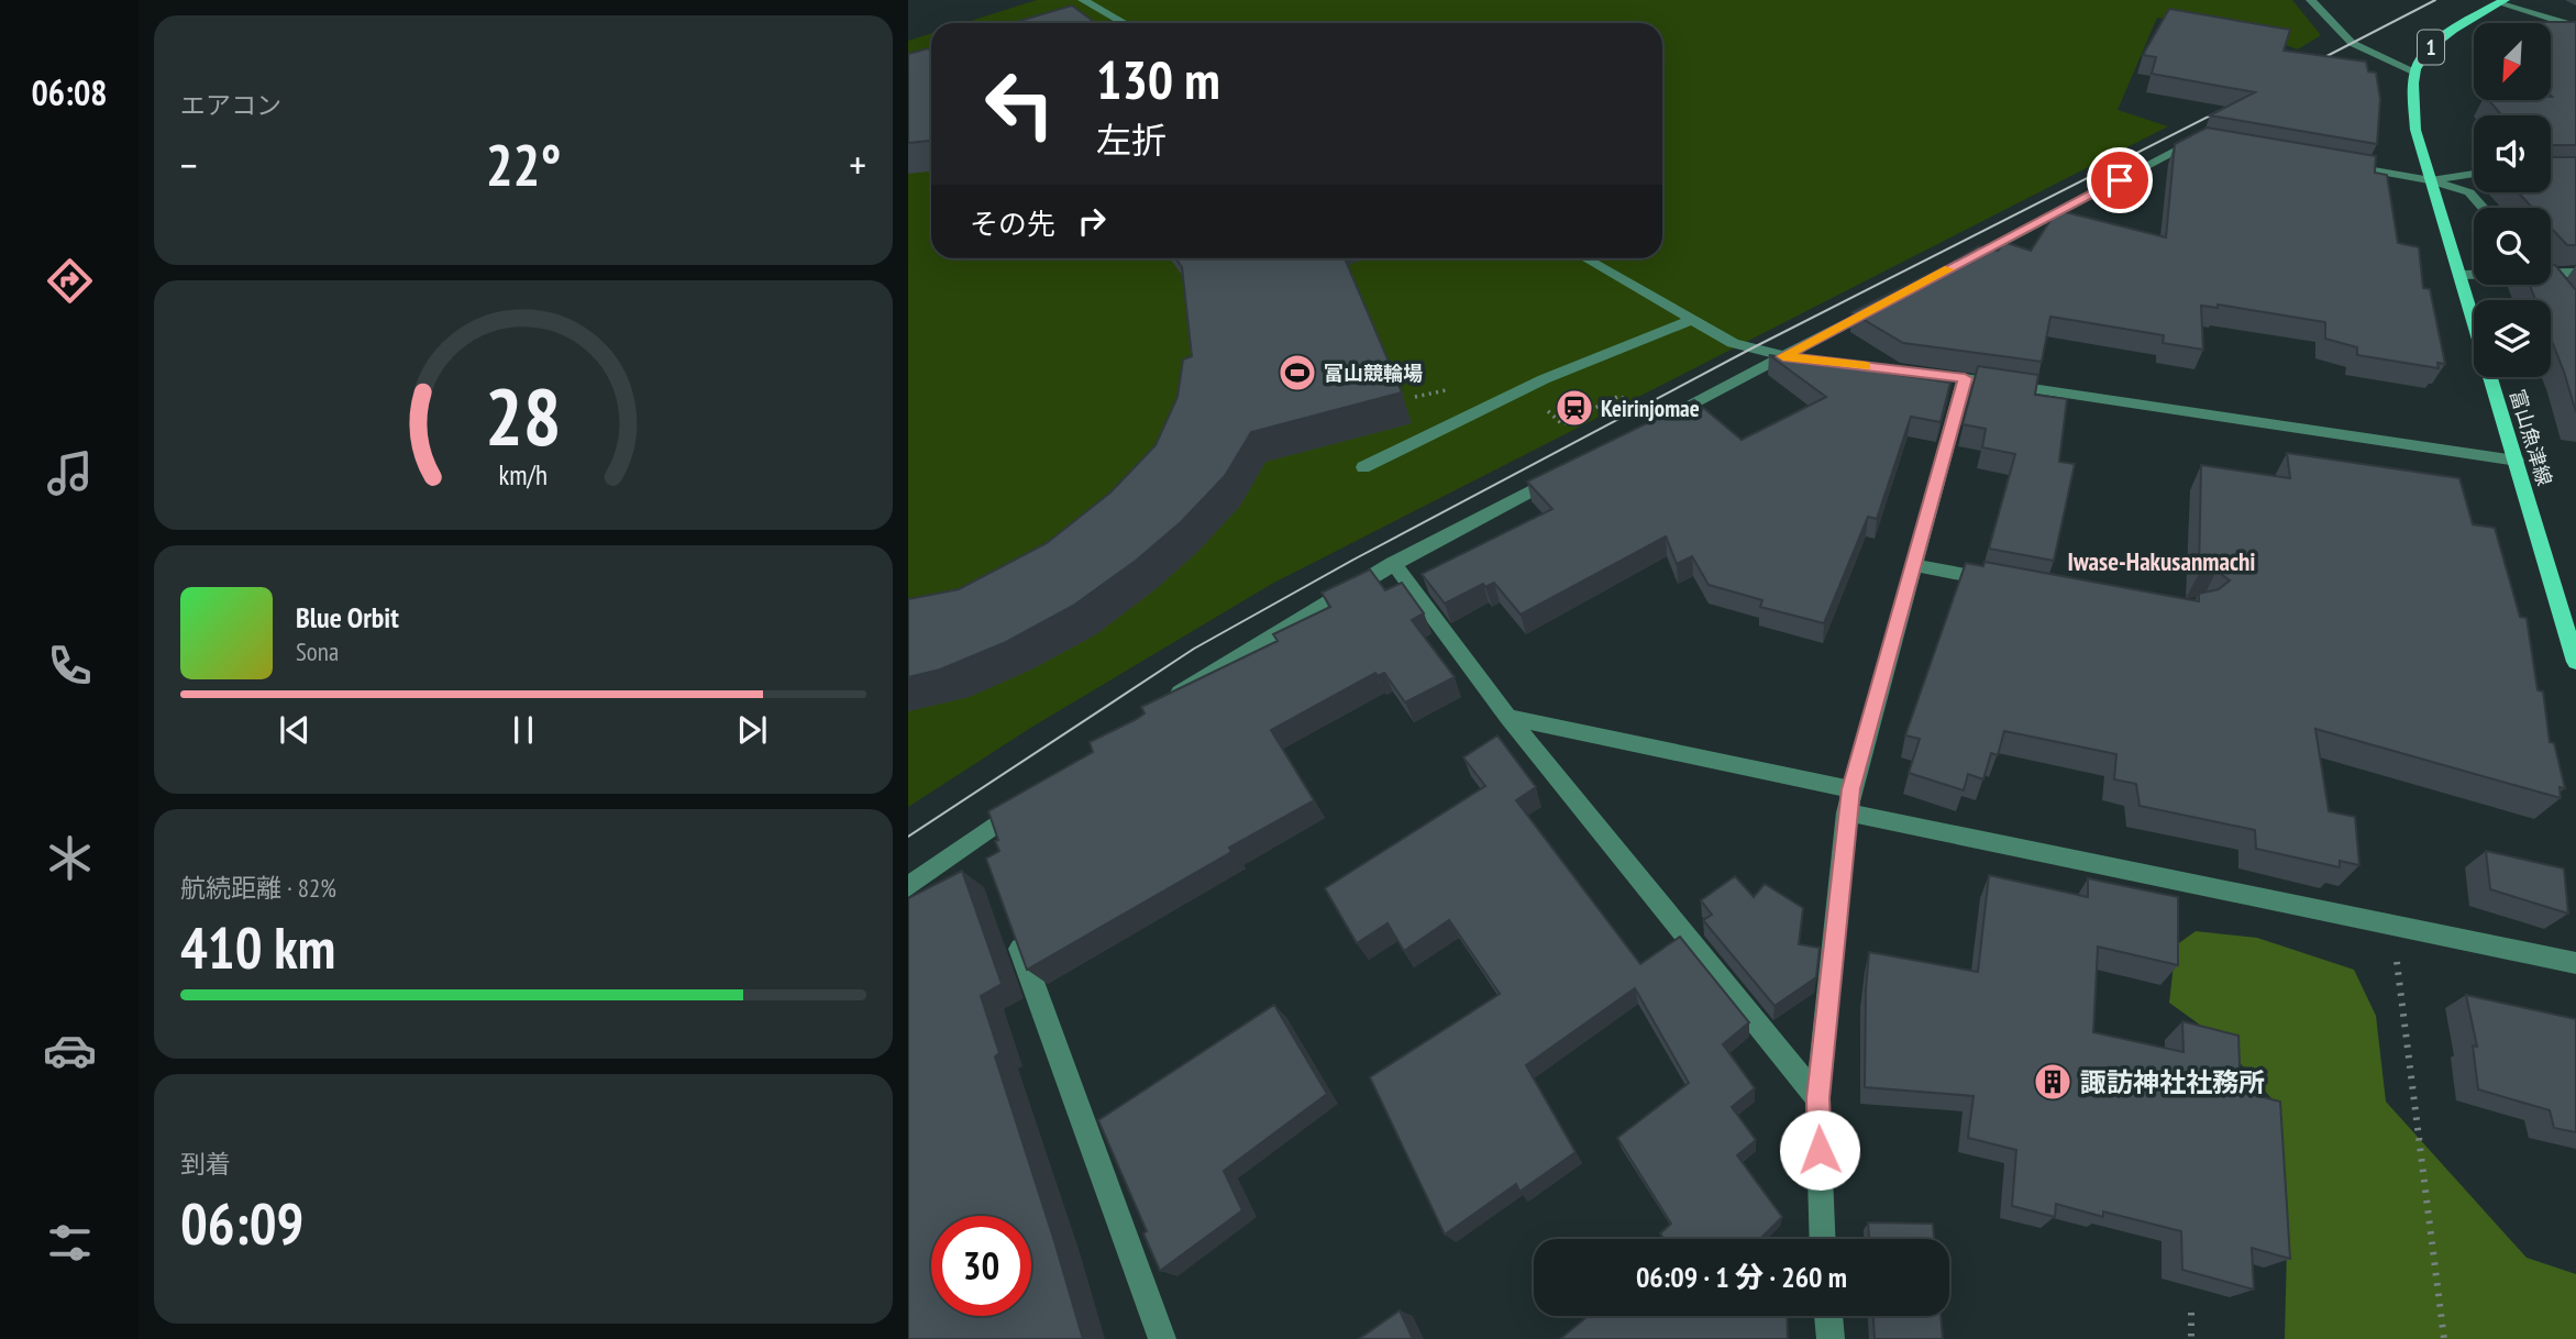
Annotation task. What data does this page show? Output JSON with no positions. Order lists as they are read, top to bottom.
{
  "streets": {
    "main road": ["1", "富山魚津線"]
  },
  "crossings": [
    ["1", "富山魚津線"]
  ],
  "districts": ["Iwase-Hakusanmachi"],
  "places": {
    "sports": ["富山競輪場"],
    "station": ["Keirinjomae"],
    "building": ["諏訪神社社務所"]
  },
  "north": "bottom left",
  "page": {
    "tabs": "06:08",
    "tile": [
      "エアコン",
      ["航続距離 · 82%", "410 km"],
      ["到着", "06:09"]
    ],
    "turn": ["130 m", "左折"],
    "heat": ["−", "22°", "+"],
    "then": "その先",
    "song": ["Blue Orbit", "Sona"],
    "limit": "30",
    "trip": "06:09 · 1 分 · 260 m",
    "gauge": ["28", "km/h"]
  }
}
